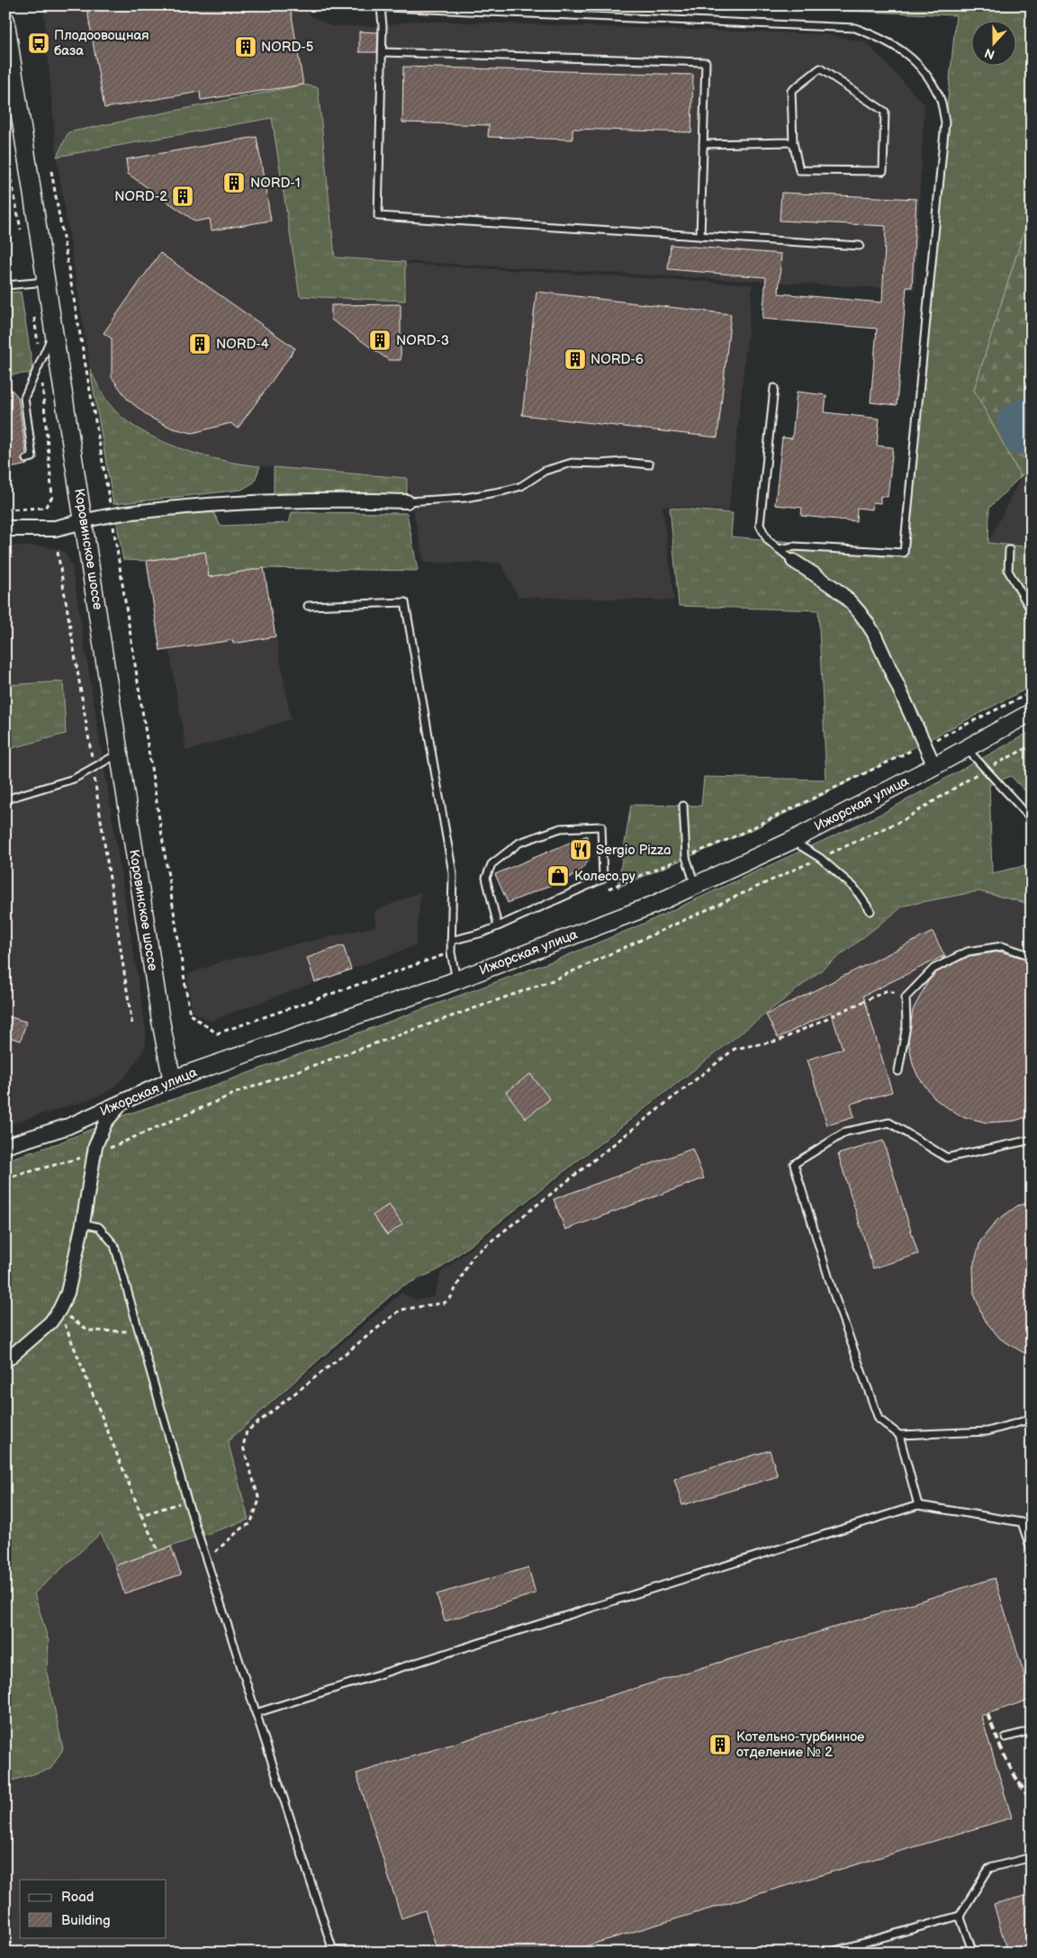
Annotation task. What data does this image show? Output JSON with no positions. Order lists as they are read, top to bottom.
{
  "streets": {
    "main road": ["Коровинское шоссе", "Ижорская улица"]
  },
  "crossings": [
    ["Коровинское шоссе", "Ижорская улица"]
  ],
  "places": {
    "bus stop": ["Плодоовощная база"],
    "building": [
      "NORD-5",
      "NORD-1",
      "NORD-2",
      "NORD-3",
      "NORD-4",
      "NORD-6",
      "Котельно-турбинное отделение № 2"
    ],
    "restaurant": ["Sergio Pizza"],
    "shop": ["Колесо.ру"]
  },
  "legend": ["Road", "Building"],
  "north": "bottom"
}
